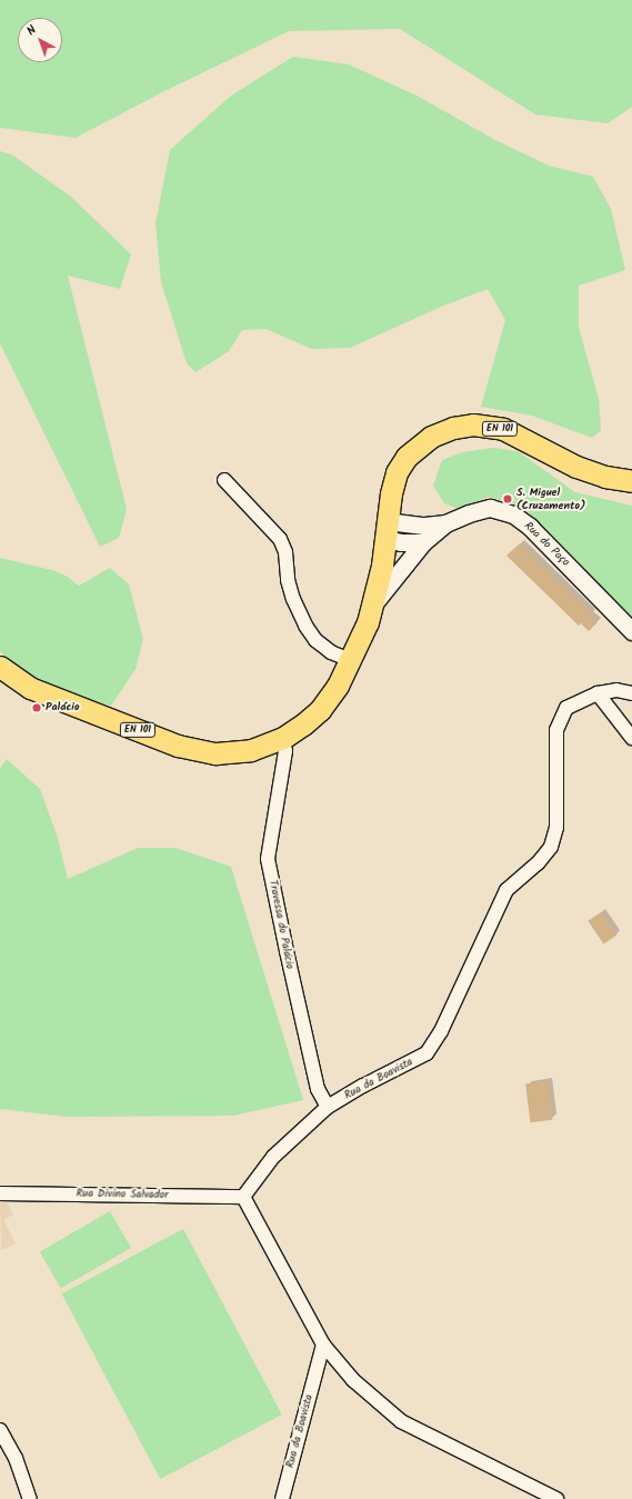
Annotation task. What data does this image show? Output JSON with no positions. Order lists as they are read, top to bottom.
{
  "streets": {
    "main road": ["EN 101"],
    "street": [
      "Rua do Paço",
      "Travessa do Palácio",
      "Rua da Boavista",
      "Rua Divino Salvador"
    ]
  },
  "crossings": [
    ["EN 101", "Rua do Paço"],
    ["EN 101", "Travessa do Palácio"],
    ["Travessa do Palácio", "Rua da Boavista"],
    ["Rua da Boavista", "Rua Divino Salvador"]
  ],
  "places": ["S. Miguel (Cruzamento)", "Palácio"],
  "north": "top left"
}
